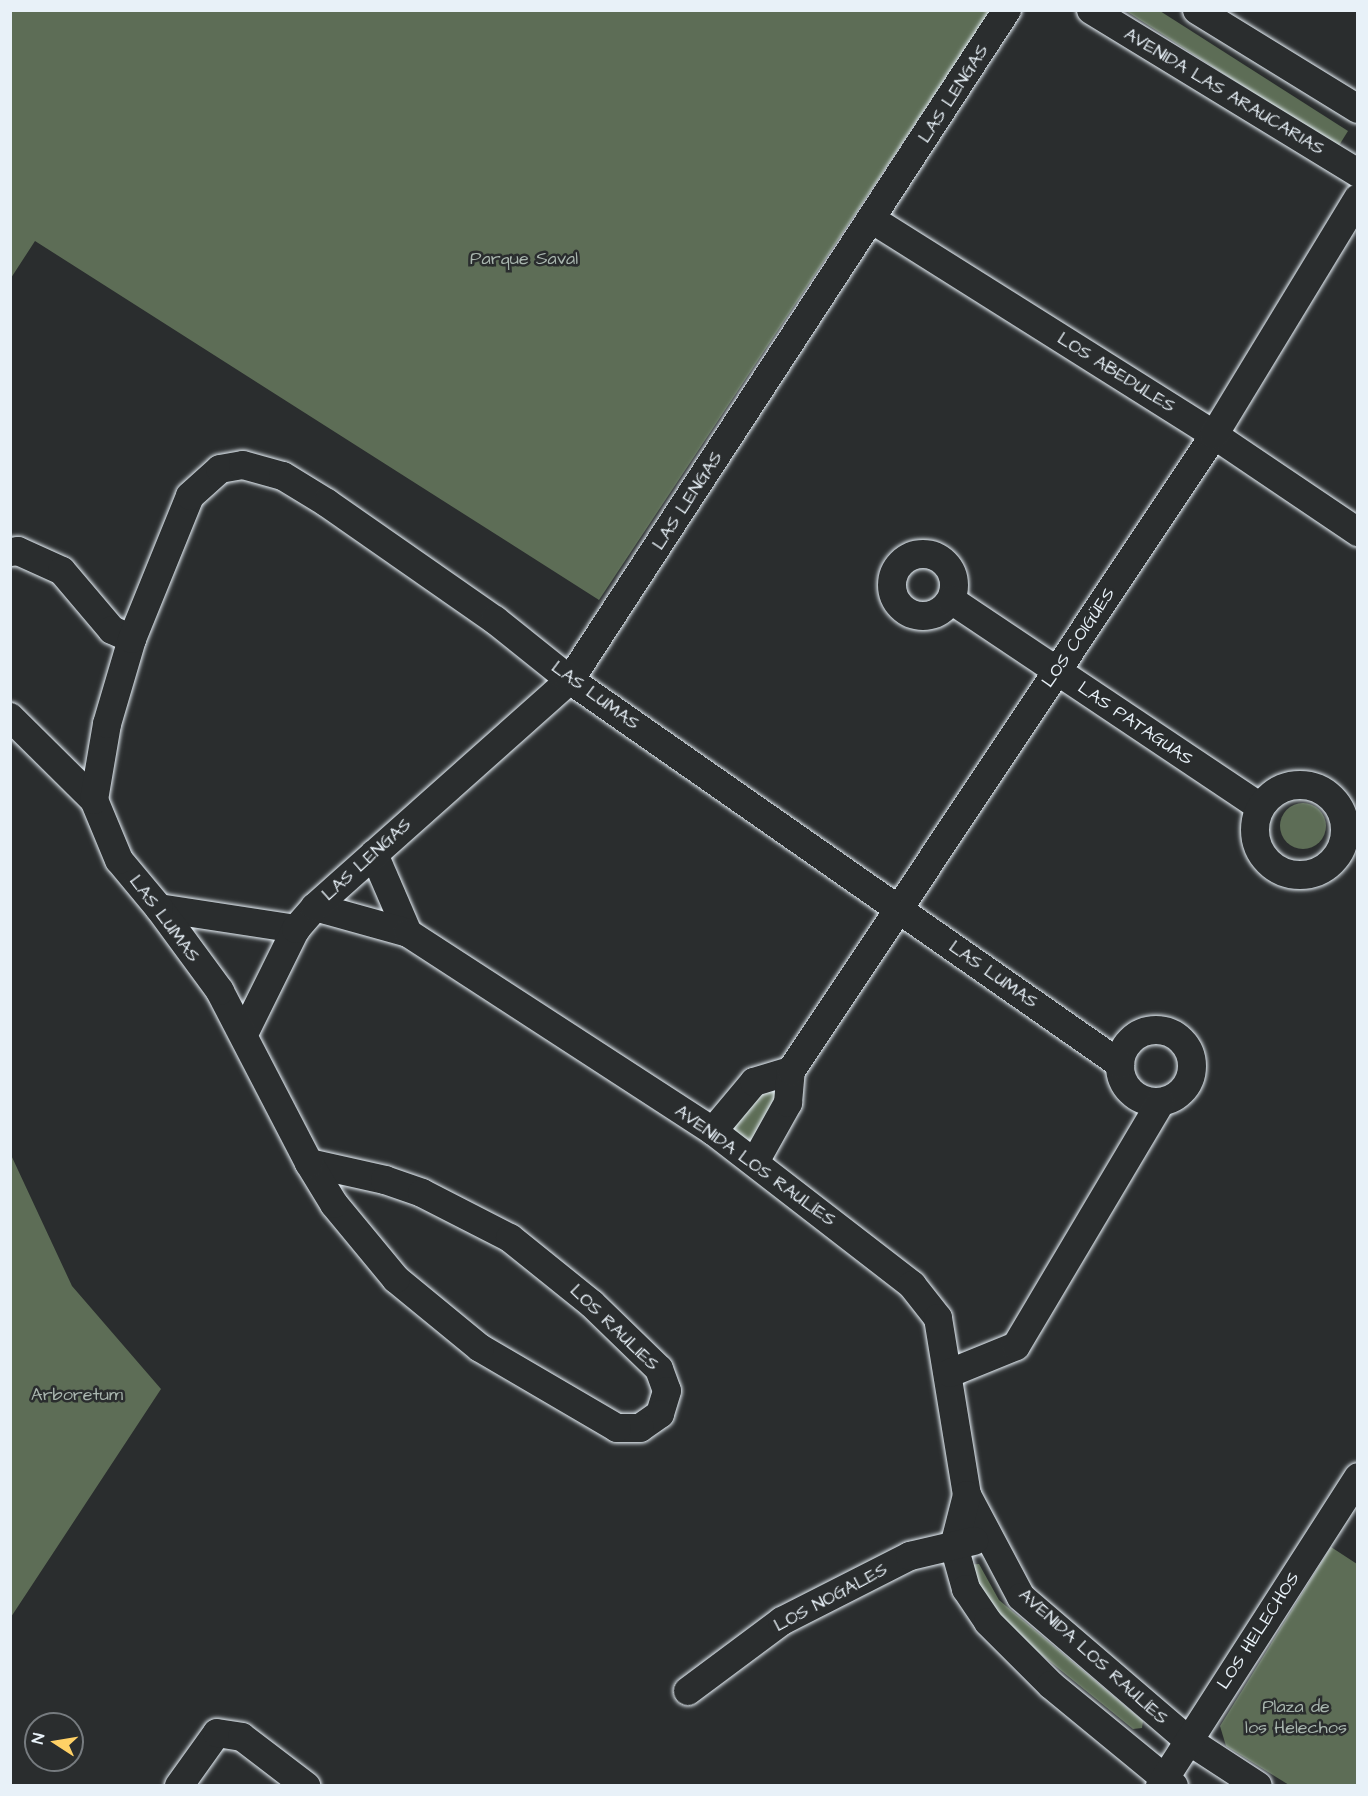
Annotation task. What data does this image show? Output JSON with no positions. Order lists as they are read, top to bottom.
{
  "streets": {
    "street": [
      "AVENIDA LAS ARAUCARIAS",
      "LAS LENGAS",
      "LOS ABEDULES",
      "LOS COIGÜES",
      "LAS LUMAS",
      "LAS PATAGUAS",
      "AVENIDA LOS RAULÍES",
      "LOS RAULIES",
      "LOS NOGALES",
      "LOS HELECHOS"
    ]
  },
  "crossings": [
    ["LAS LENGAS", "LOS ABEDULES"],
    ["LAS LENGAS", "LAS LUMAS"],
    ["LAS LENGAS", "AVENIDA LOS RAULÍES"],
    ["LAS LENGAS", "LOS RAULIES"],
    ["LOS ABEDULES", "LOS COIGÜES"],
    ["LOS COIGÜES", "LAS LUMAS"],
    ["LOS COIGÜES", "LAS PATAGUAS"],
    ["LAS LUMAS", "LOS RAULIES"],
    ["AVENIDA LOS RAULÍES", "LOS NOGALES"],
    ["AVENIDA LOS RAULÍES", "LOS HELECHOS"]
  ],
  "parks": ["Parque Saval", "Arboretum", "Plaza de los Helechos"],
  "north": "left"
}
